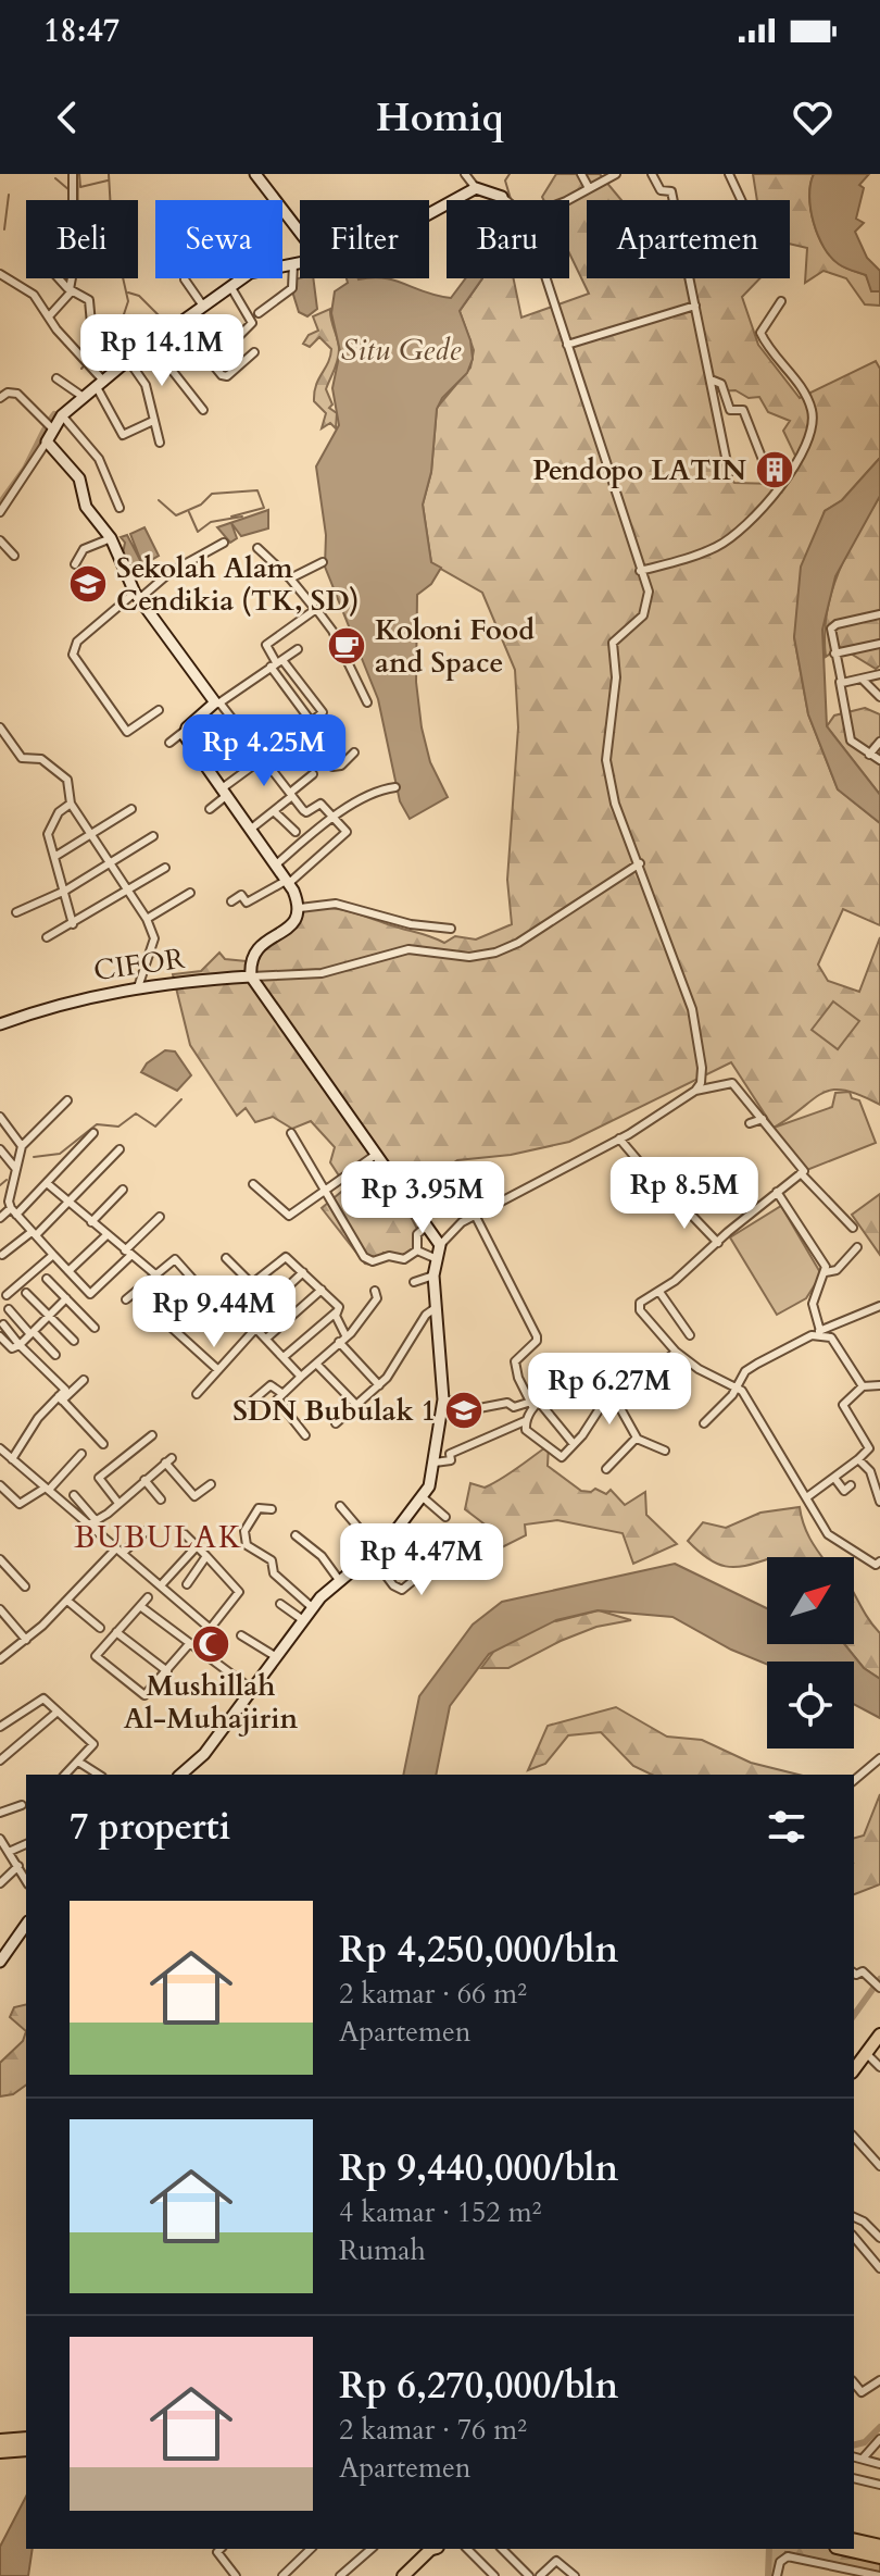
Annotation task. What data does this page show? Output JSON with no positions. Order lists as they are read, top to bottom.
{
  "streets": {
    "street": ["CIFOR"]
  },
  "districts": ["BUBULAK"],
  "water": ["Situ Gede"],
  "places": {
    "building": ["Pendopo LATIN"],
    "school or university": ["Sekolah Alam Cendikia (TK, SD)", "SDN Bubulak 1"],
    "cafe": ["Koloni Food and Space"],
    "mosque": ["Mushillah Al-Muhajirin"]
  },
  "north": "top right",
  "page": {
    "status": "18:47",
    "header": "Homiq",
    "chip": [
      "Beli",
      "Sewa",
      "Filter",
      "Baru",
      "Apartemen"
    ],
    "price": [
      "Rp 14.1M",
      "Rp 4.25M",
      "Rp 8.5M",
      "Rp 3.95M",
      "Rp 9.44M",
      "Rp 6.27M",
      "Rp 4.47M"
    ],
    "heading": "7 properti",
    "list": [
      {
        "name": "Rp 4,250,000/bln",
        "note": "2 kamar · 66 m² · Apartemen"
      },
      {
        "name": "Rp 9,440,000/bln",
        "note": "4 kamar · 152 m² · Rumah"
      },
      {
        "name": "Rp 6,270,000/bln",
        "note": "2 kamar · 76 m² · Apartemen"
      }
    ]
  }
}
